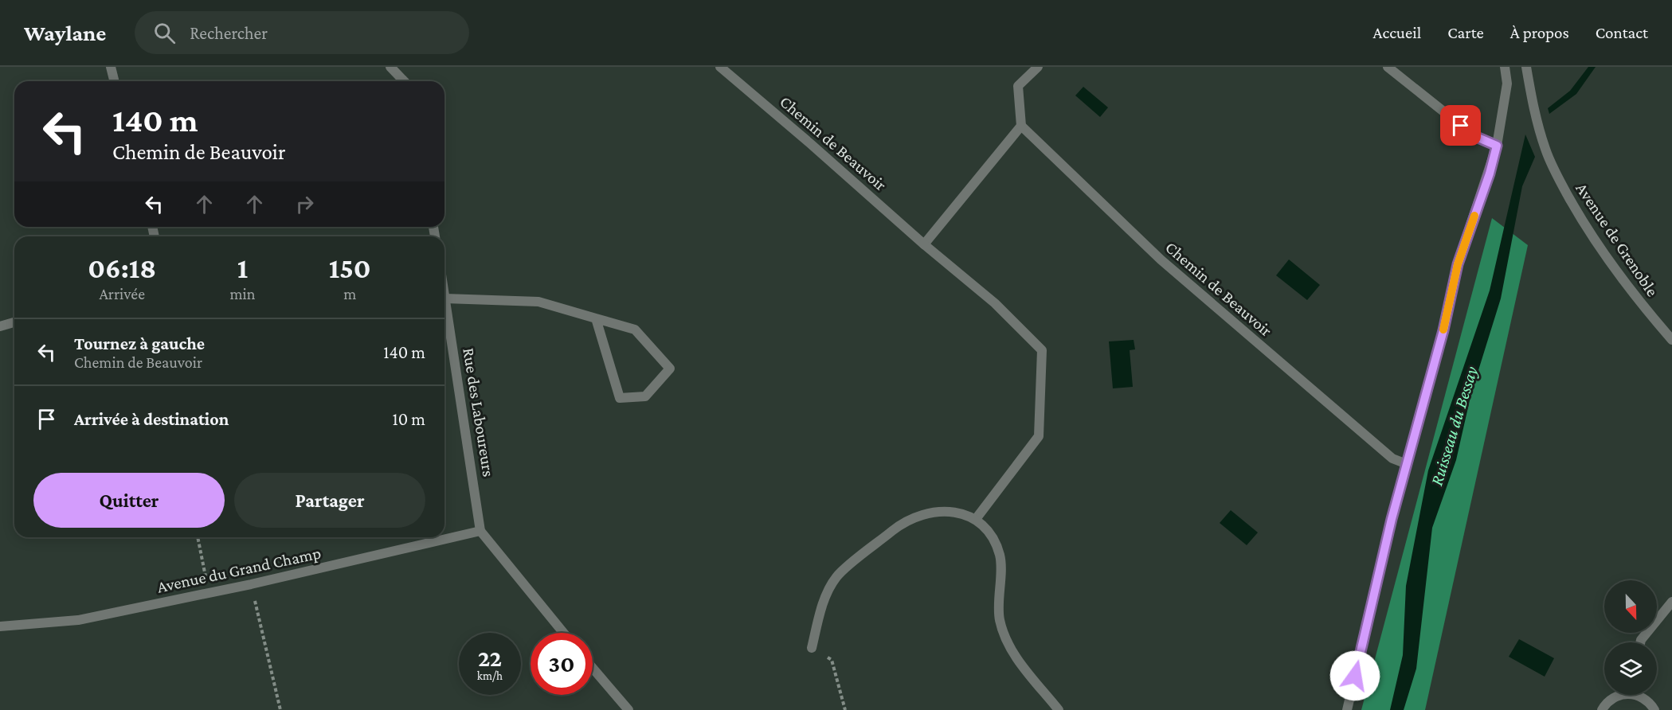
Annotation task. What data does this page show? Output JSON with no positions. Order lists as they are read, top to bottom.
{
  "streets": {
    "street": [
      "Chemin de Beauvoir",
      "Avenue de Grenoble",
      "Rue des Laboureurs",
      "Avenue du Grand Champ"
    ]
  },
  "crossings": [
    ["Rue des Laboureurs", "Avenue du Grand Champ"]
  ],
  "water": ["Ruisseau du Bessay"],
  "north": "bottom",
  "page": {
    "header": "Waylane",
    "search": "Rechercher",
    "nav": [
      "Accueil",
      "Carte",
      "À propos",
      "Contact"
    ],
    "turn": ["140 m", "Chemin de Beauvoir"],
    "eta": [
      "06:18",
      "Arrivée",
      "1",
      "min",
      "150",
      "m"
    ],
    "list": [
      {
        "name": "Tournez à gauche",
        "note": "Chemin de Beauvoir",
        "value": "140 m"
      },
      {
        "name": "Arrivée à destination",
        "value": "10 m"
      }
    ],
    "buttons": ["Quitter", "Partager"],
    "speed": "22 km/h",
    "limit": "30"
  }
}
